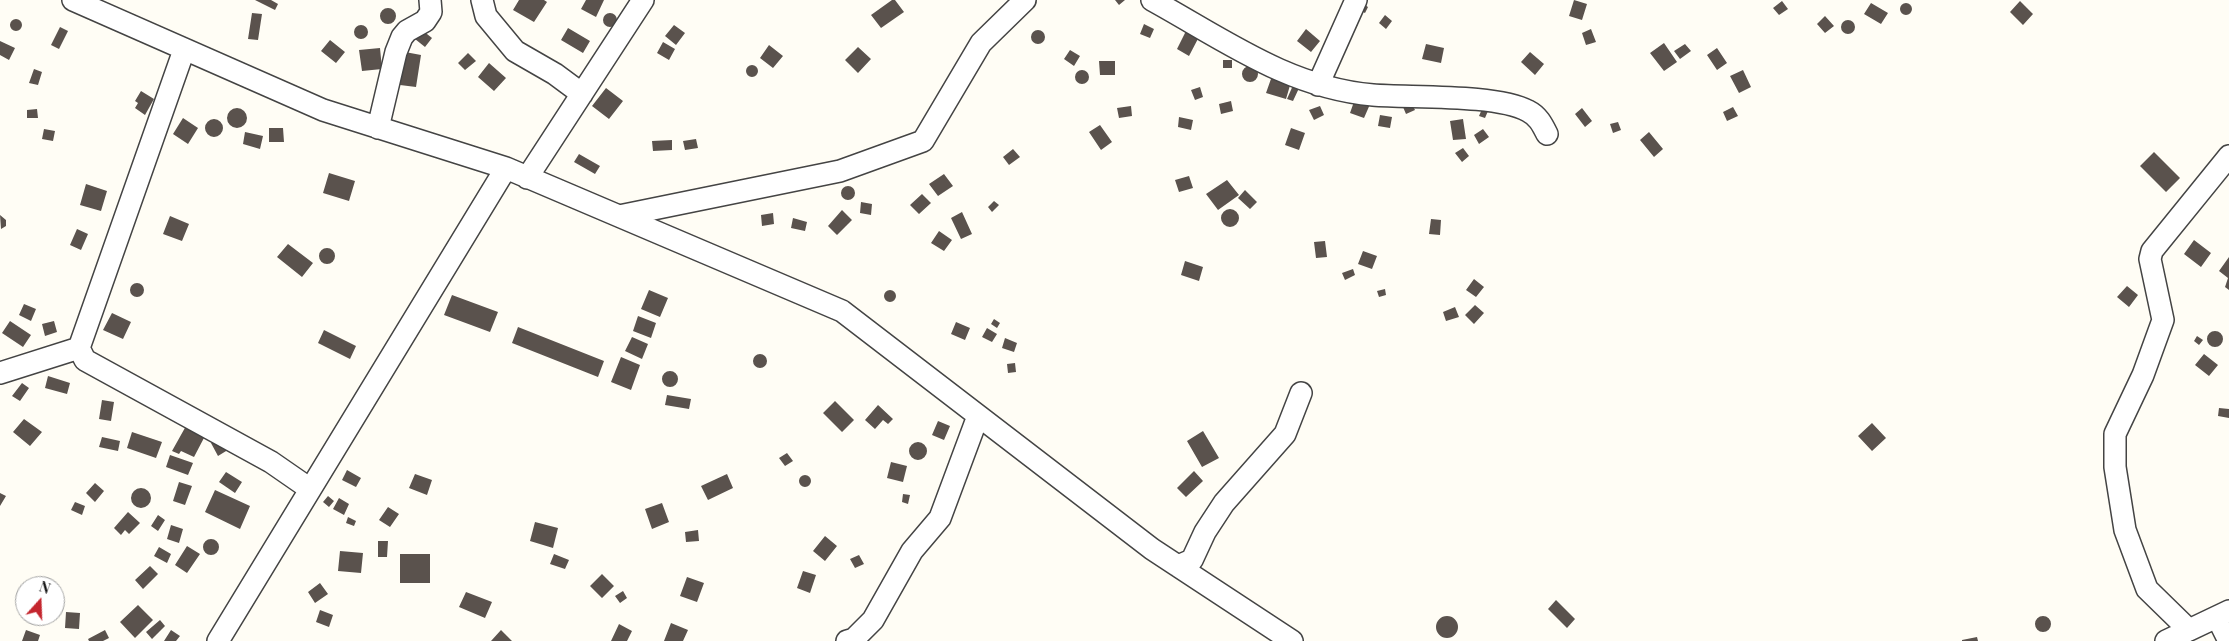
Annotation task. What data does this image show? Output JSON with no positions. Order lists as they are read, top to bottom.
{
  "north": "top"
}
